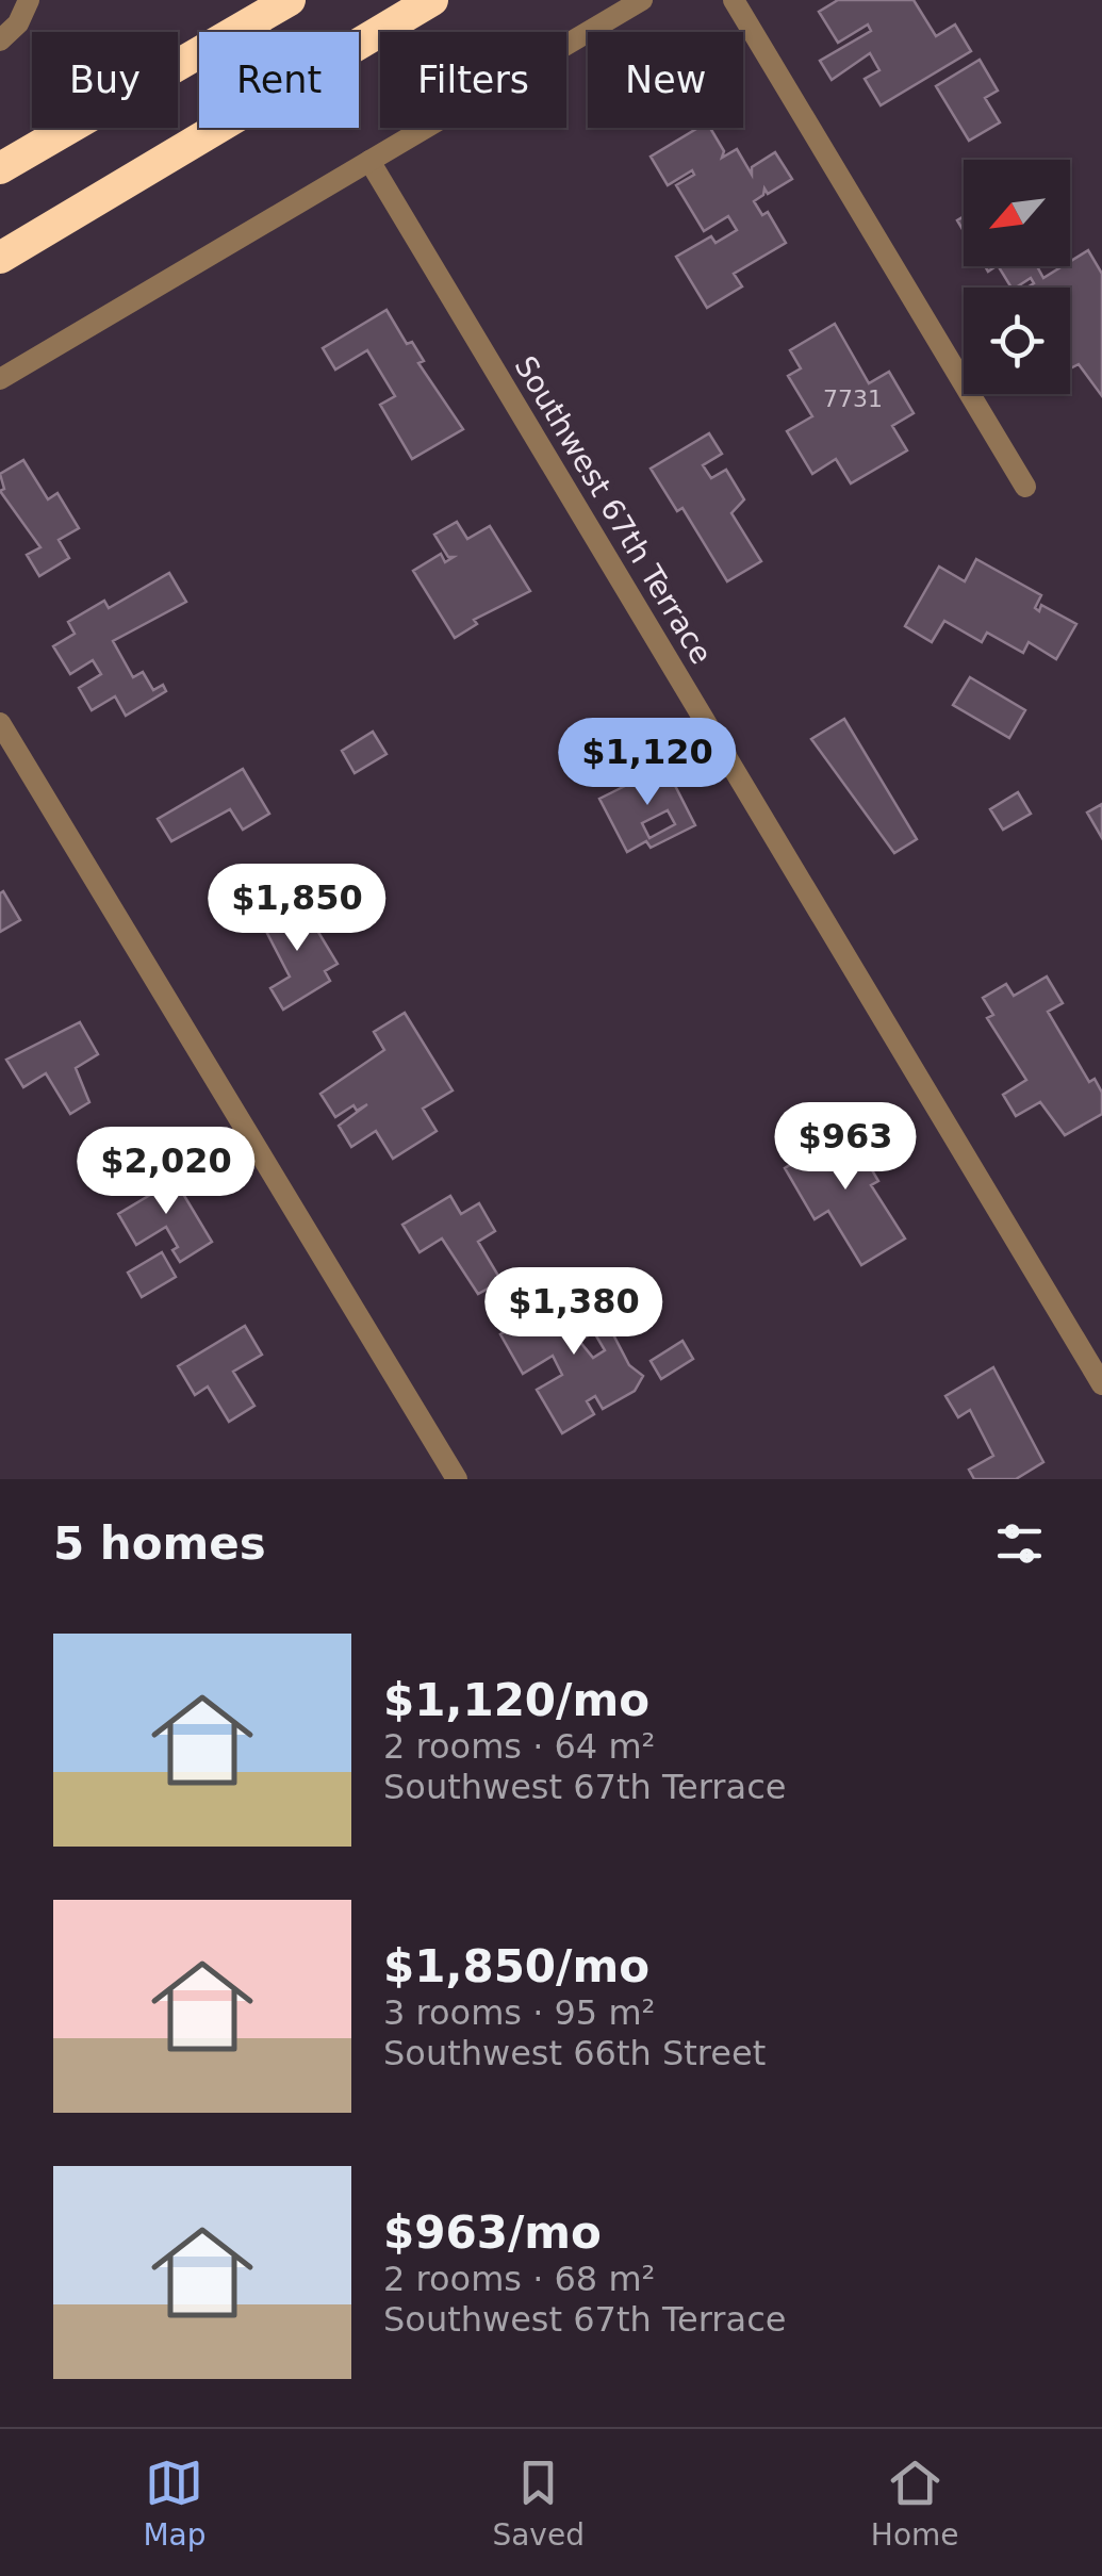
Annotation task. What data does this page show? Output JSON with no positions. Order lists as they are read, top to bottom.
{
  "streets": {
    "street": ["Southwest 67th Terrace"]
  },
  "house_numbers": ["7731"],
  "north": "bottom left",
  "page": {
    "chip": [
      "Buy",
      "Rent",
      "Filters",
      "New"
    ],
    "price": [
      "$1,120",
      "$1,850",
      "$963",
      "$2,020",
      "$1,380"
    ],
    "heading": "5 homes",
    "list": [
      {
        "name": "$1,120/mo",
        "note": "2 rooms · 64 m² · Southwest 67th Terrace"
      },
      {
        "name": "$1,850/mo",
        "note": "3 rooms · 95 m² · Southwest 66th Street"
      },
      {
        "name": "$963/mo",
        "note": "2 rooms · 68 m² · Southwest 67th Terrace"
      }
    ],
    "tabs": ["Map", "Saved", "Home"]
  }
}
